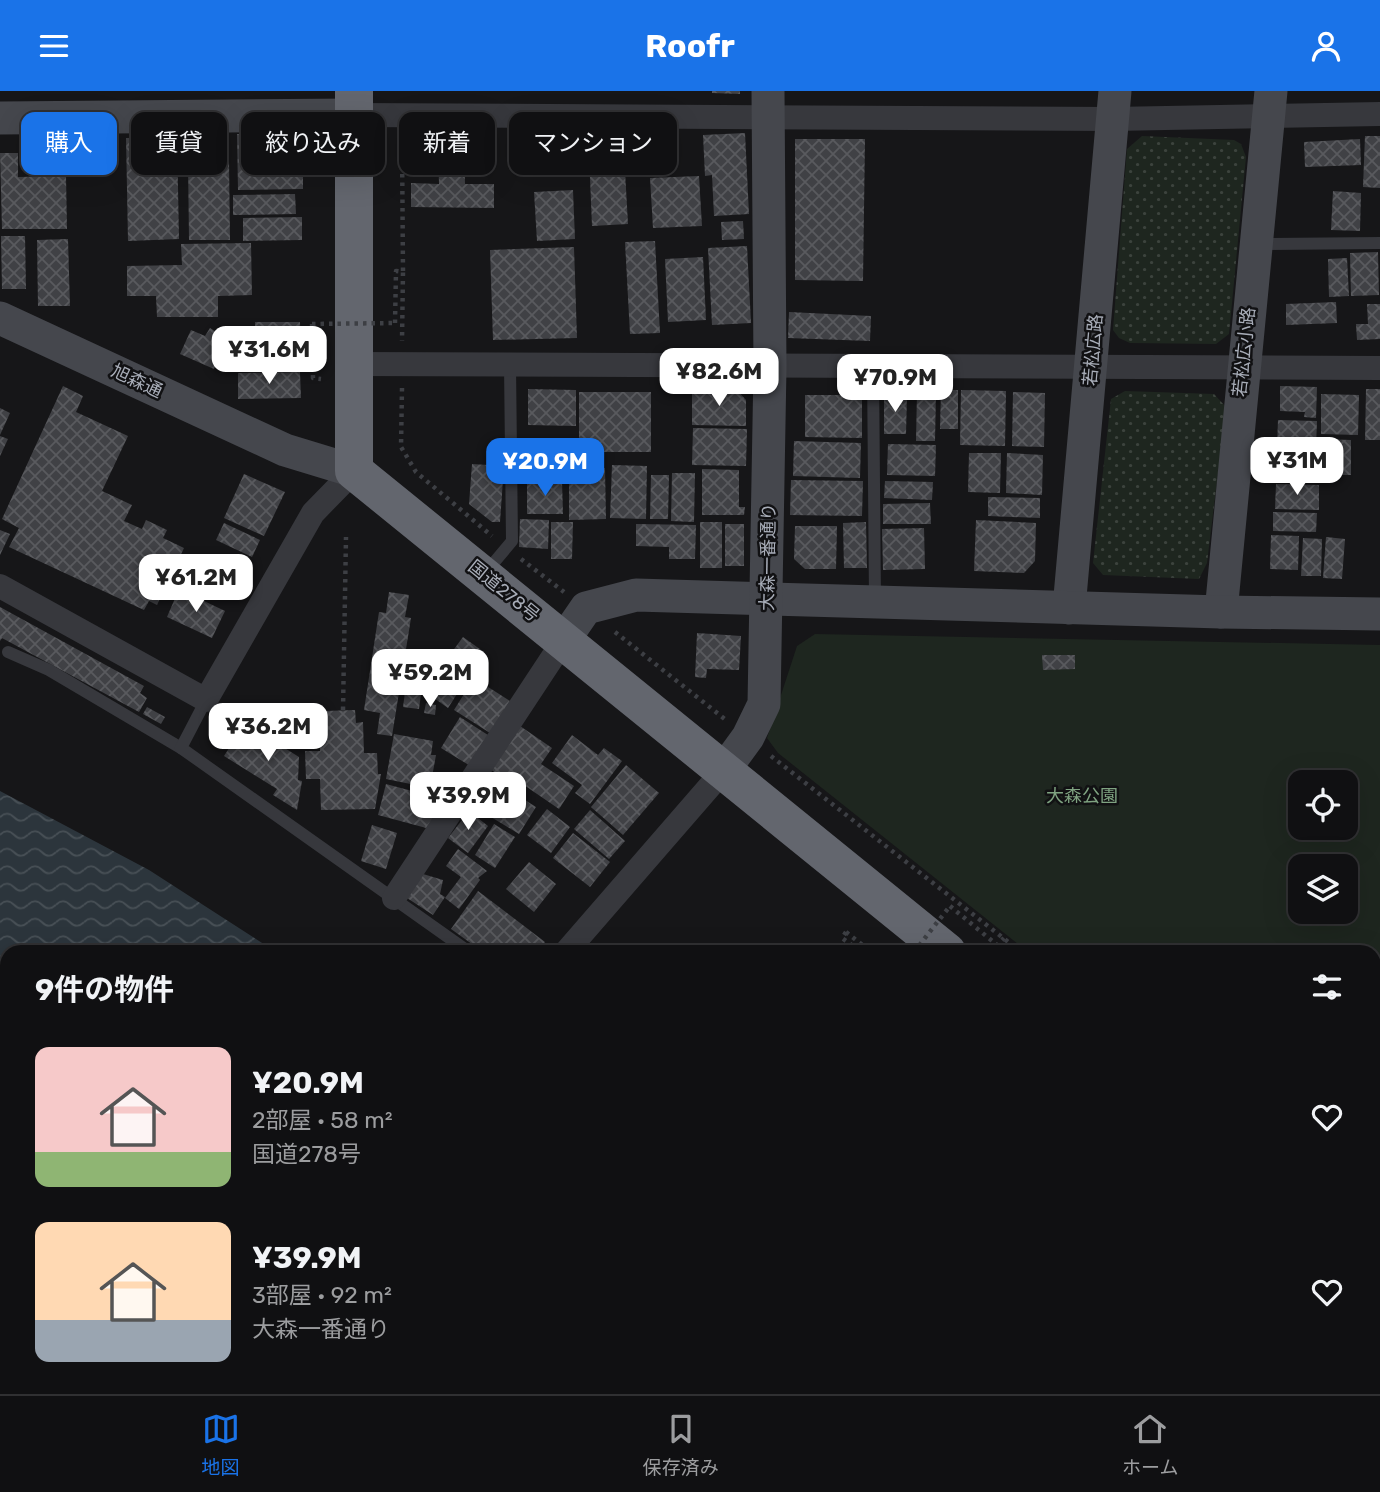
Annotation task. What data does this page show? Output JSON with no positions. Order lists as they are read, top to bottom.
{
  "streets": {
    "highway": ["国道278号"],
    "street": [
      "若松広路",
      "若松広小路",
      "旭森通",
      "大森一番通り"
    ]
  },
  "crossings": [
    ["旭森通", "国道278号"],
    ["大森一番通り", "国道278号"]
  ],
  "parks": ["大森公園"],
  "page": {
    "header": "Roofr",
    "chip": [
      "購入",
      "賃貸",
      "絞り込み",
      "新着",
      "マンション"
    ],
    "price": [
      "¥31.6M",
      "¥82.6M",
      "¥70.9M",
      "¥31M",
      "¥20.9M",
      "¥61.2M",
      "¥59.2M",
      "¥36.2M",
      "¥39.9M"
    ],
    "heading": "9件の物件",
    "list": [
      {
        "name": "¥20.9M",
        "note": "2部屋 · 58 m² · 国道278号"
      },
      {
        "name": "¥39.9M",
        "note": "3部屋 · 92 m² · 大森一番通り"
      }
    ],
    "tabs": ["地図", "保存済み", "ホーム"]
  }
}
